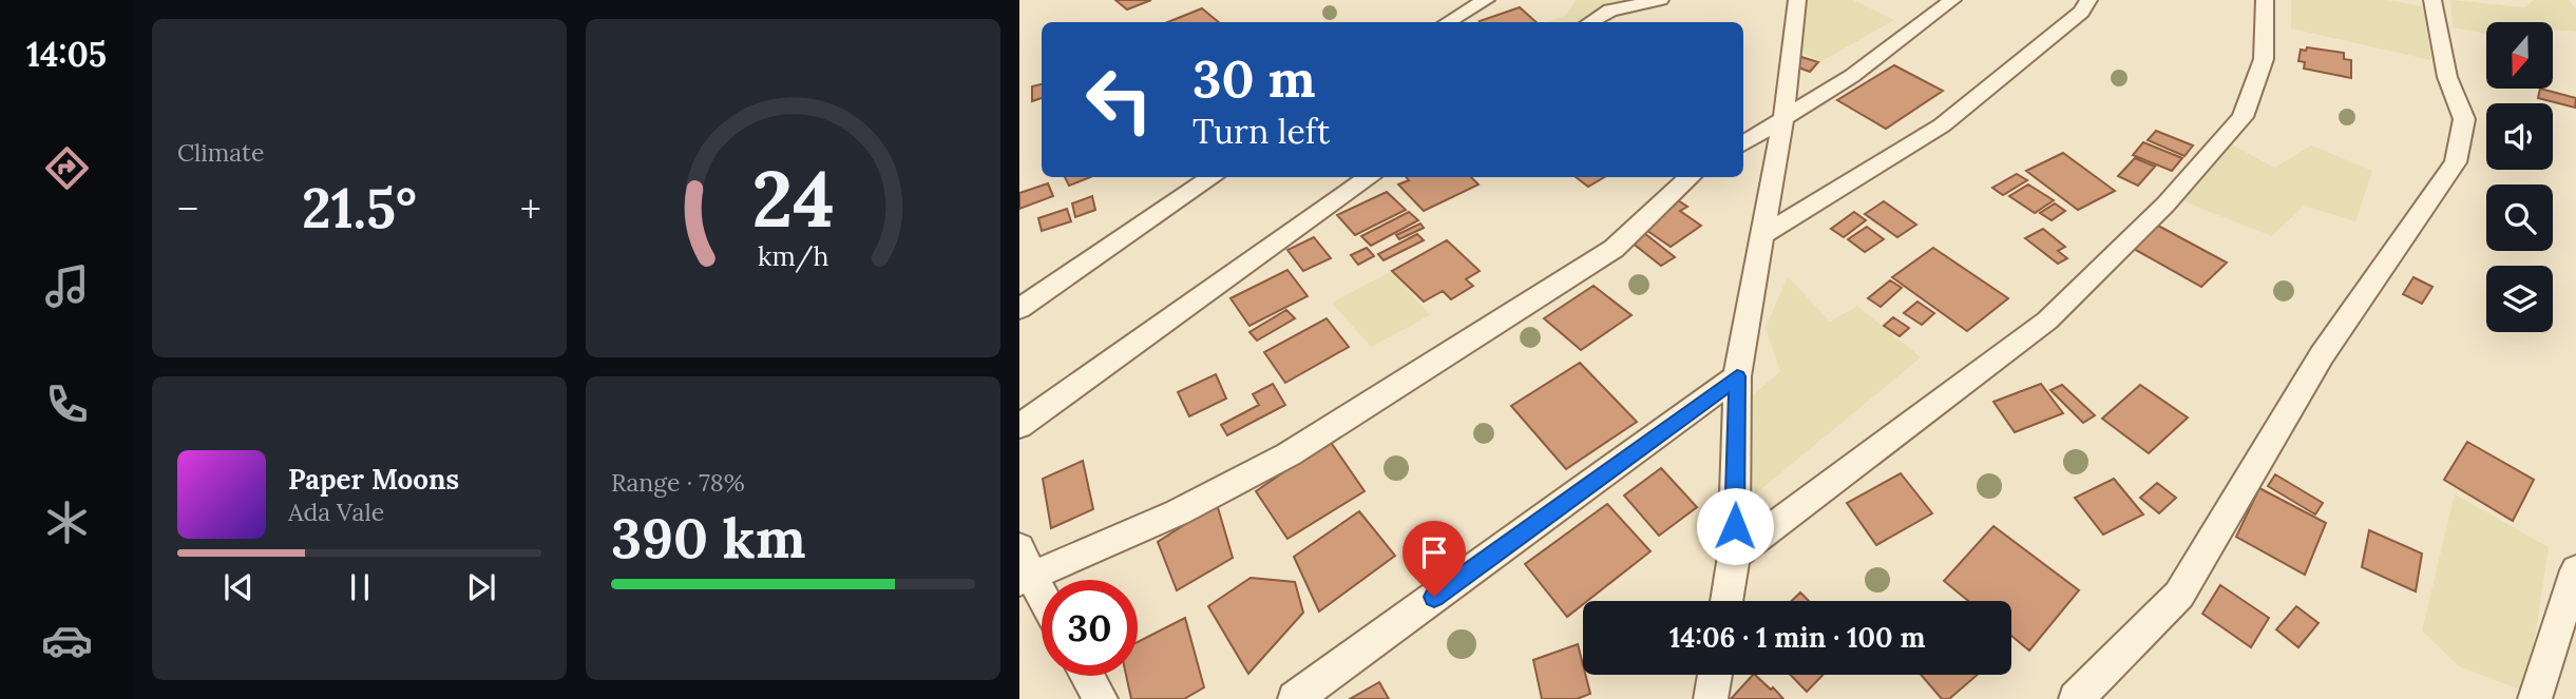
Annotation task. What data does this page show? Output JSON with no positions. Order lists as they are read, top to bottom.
{
  "north": "bottom",
  "page": {
    "tabs": "14:05",
    "tile": [
      "Climate",
      ["Range · 78%", "390 km"]
    ],
    "turn": ["30 m", "Turn left"],
    "heat": ["−", "21.5°", "+"],
    "song": ["Paper Moons", "Ada Vale"],
    "limit": "30",
    "trip": "14:06 · 1 min · 100 m",
    "gauge": ["24", "km/h"]
  }
}
